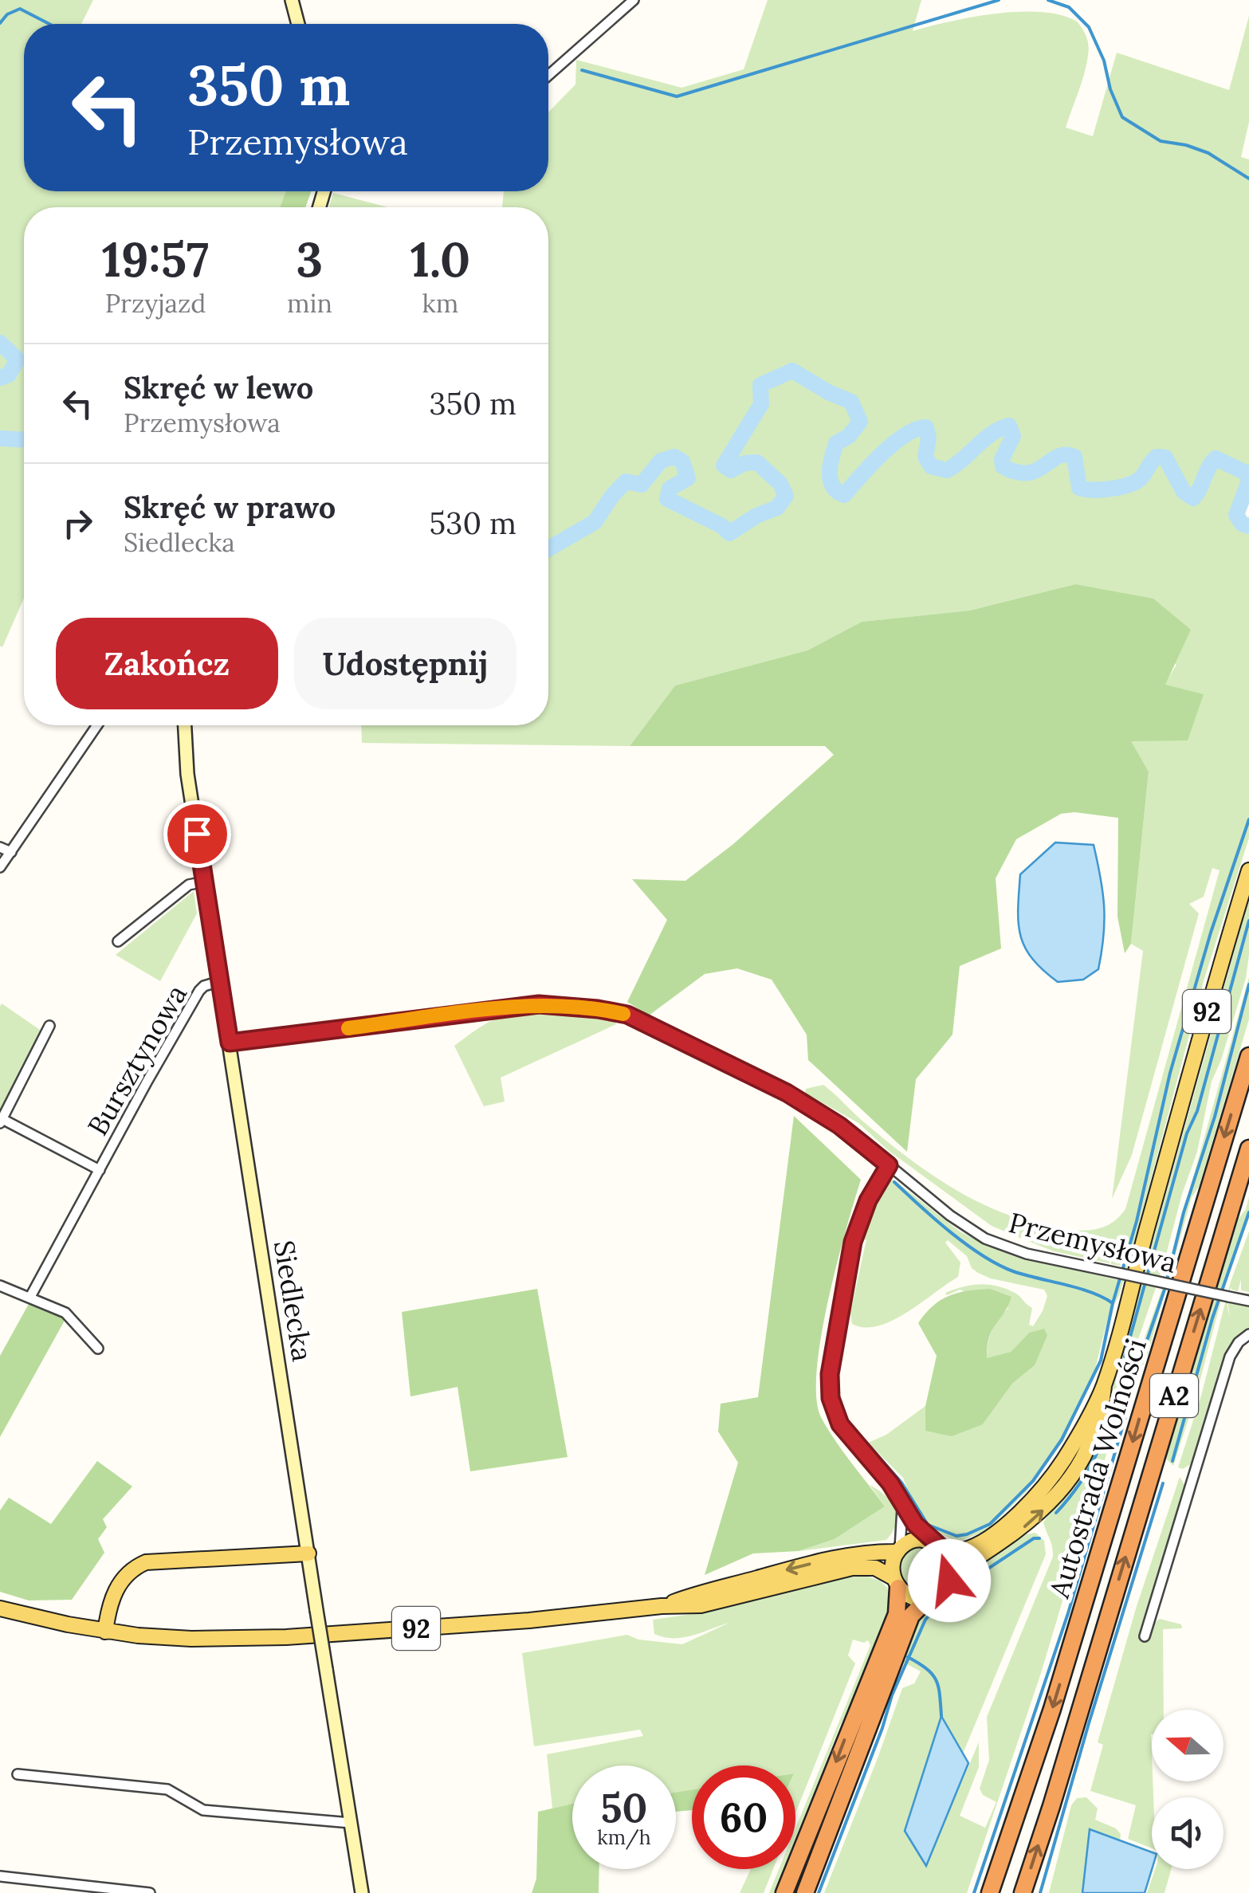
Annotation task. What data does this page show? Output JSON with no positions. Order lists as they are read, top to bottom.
{
  "streets": {
    "highway": ["A2", "Autostrada Wolności"],
    "main road": ["92", "Siedlecka"],
    "street": ["Bursztynowa", "Przemysłowa"]
  },
  "crossings": [
    ["Bursztynowa", "Siedlecka"],
    ["Przemysłowa", "Siedlecka"]
  ],
  "north": "left",
  "page": {
    "turn": ["350 m", "Przemysłowa"],
    "eta": [
      "19:57",
      "Przyjazd",
      "3",
      "min",
      "1.0",
      "km"
    ],
    "list": [
      {
        "name": "Skręć w lewo",
        "note": "Przemysłowa",
        "value": "350 m"
      },
      {
        "name": "Skręć w prawo",
        "note": "Siedlecka",
        "value": "530 m"
      }
    ],
    "buttons": ["Zakończ", "Udostępnij"],
    "speed": "50 km/h",
    "limit": "60"
  }
}
